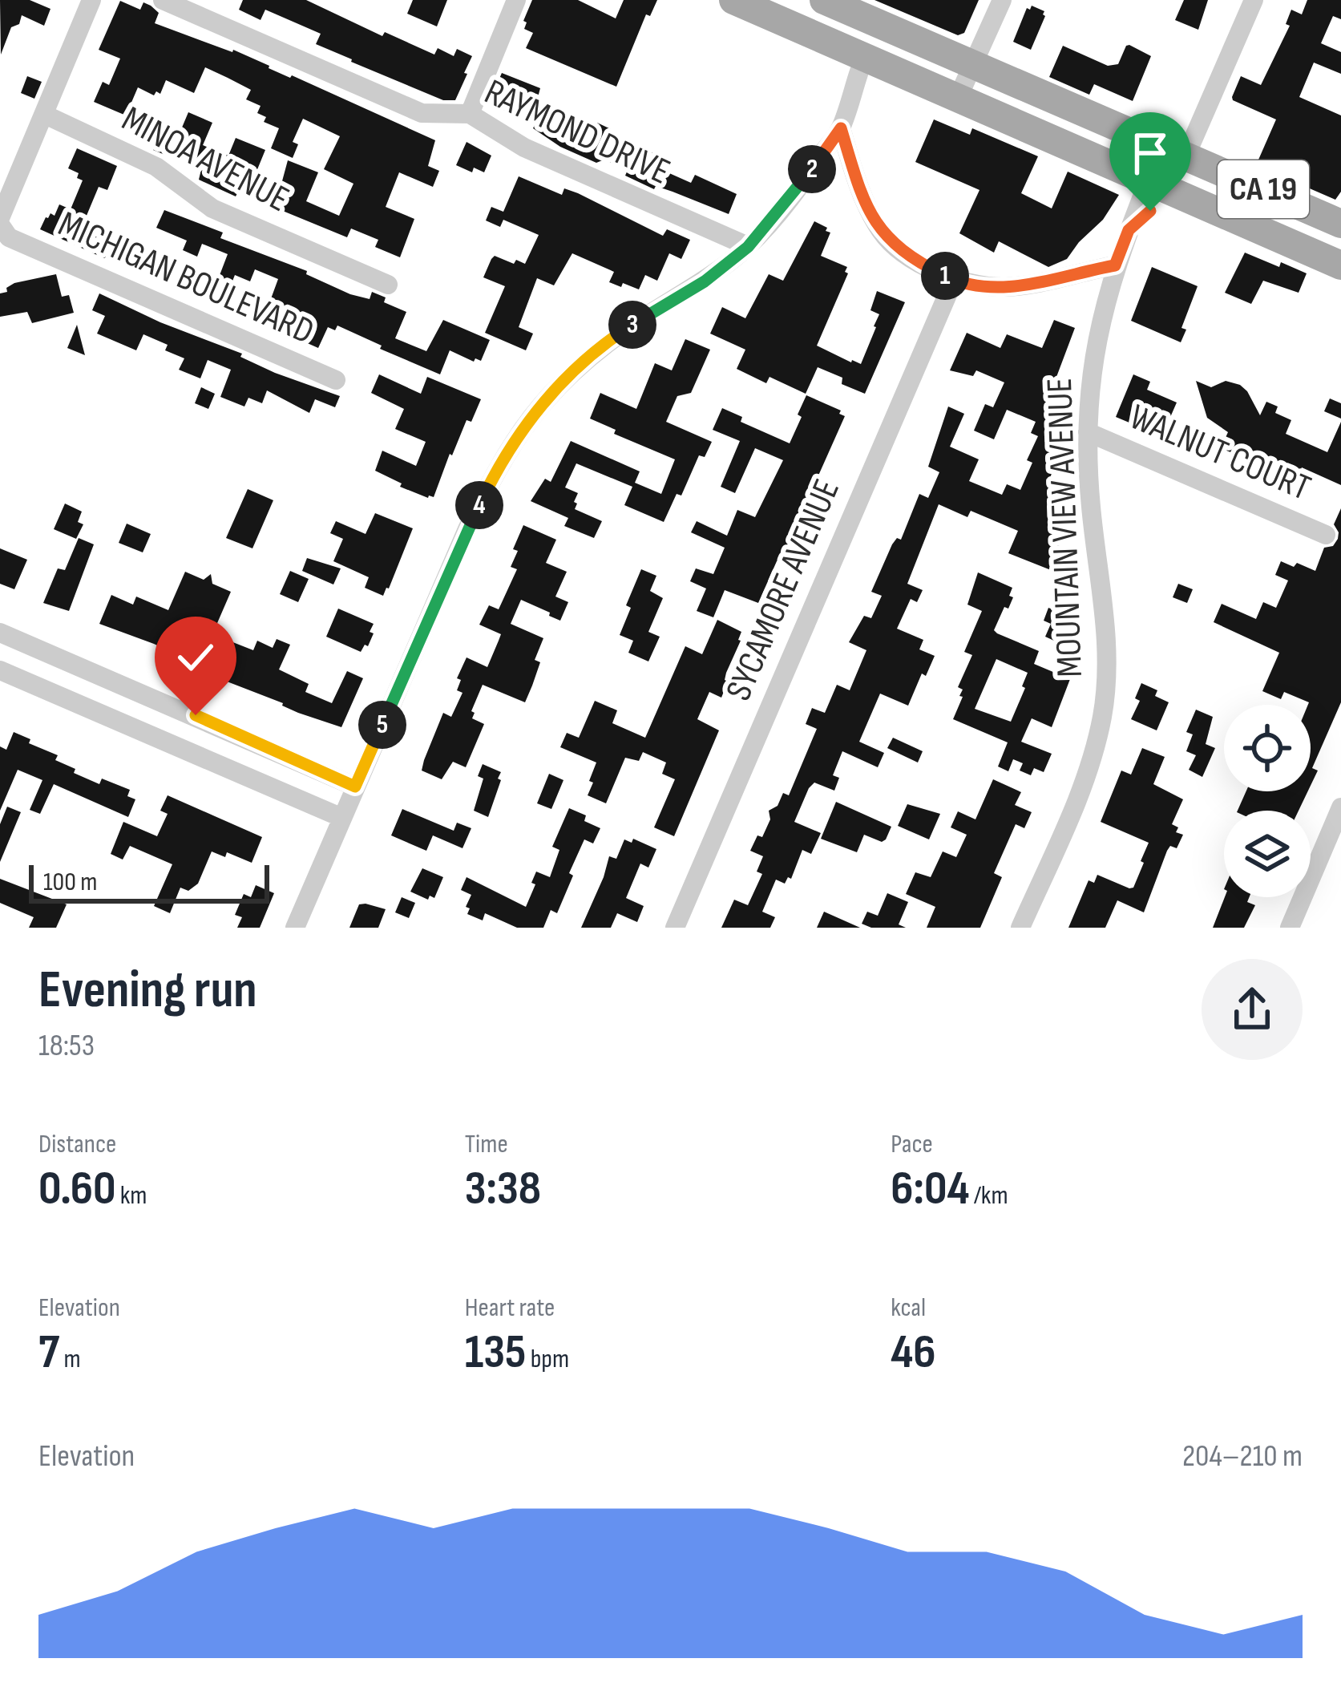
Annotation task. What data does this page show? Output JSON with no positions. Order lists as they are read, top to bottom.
{
  "streets": {
    "main road": ["CA 19"],
    "street": [
      "RAYMOND DRIVE",
      "MINOA AVENUE",
      "MICHIGAN BOULEVARD",
      "WALNUT COURT",
      "MOUNTAIN VIEW AVENUE",
      "SYCAMORE AVENUE"
    ]
  },
  "crossings": [
    ["CA 19", "MOUNTAIN VIEW AVENUE"],
    ["WALNUT COURT", "MOUNTAIN VIEW AVENUE"]
  ],
  "scale_bar": "100 m",
  "page": {
    "pins": [
      "2",
      "1",
      "3",
      "4",
      "5"
    ],
    "scale": "100 m",
    "heading": ["Evening run", "18:53"],
    "stats": [
      ["Distance", "0.60 km"],
      ["Time", "3:38"],
      ["Pace", "6:04 /km"],
      ["Elevation", "7 m"],
      ["Heart rate", "135 bpm"],
      ["kcal", "46"]
    ],
    "chart": ["Elevation", "204–210 m"]
  }
}
